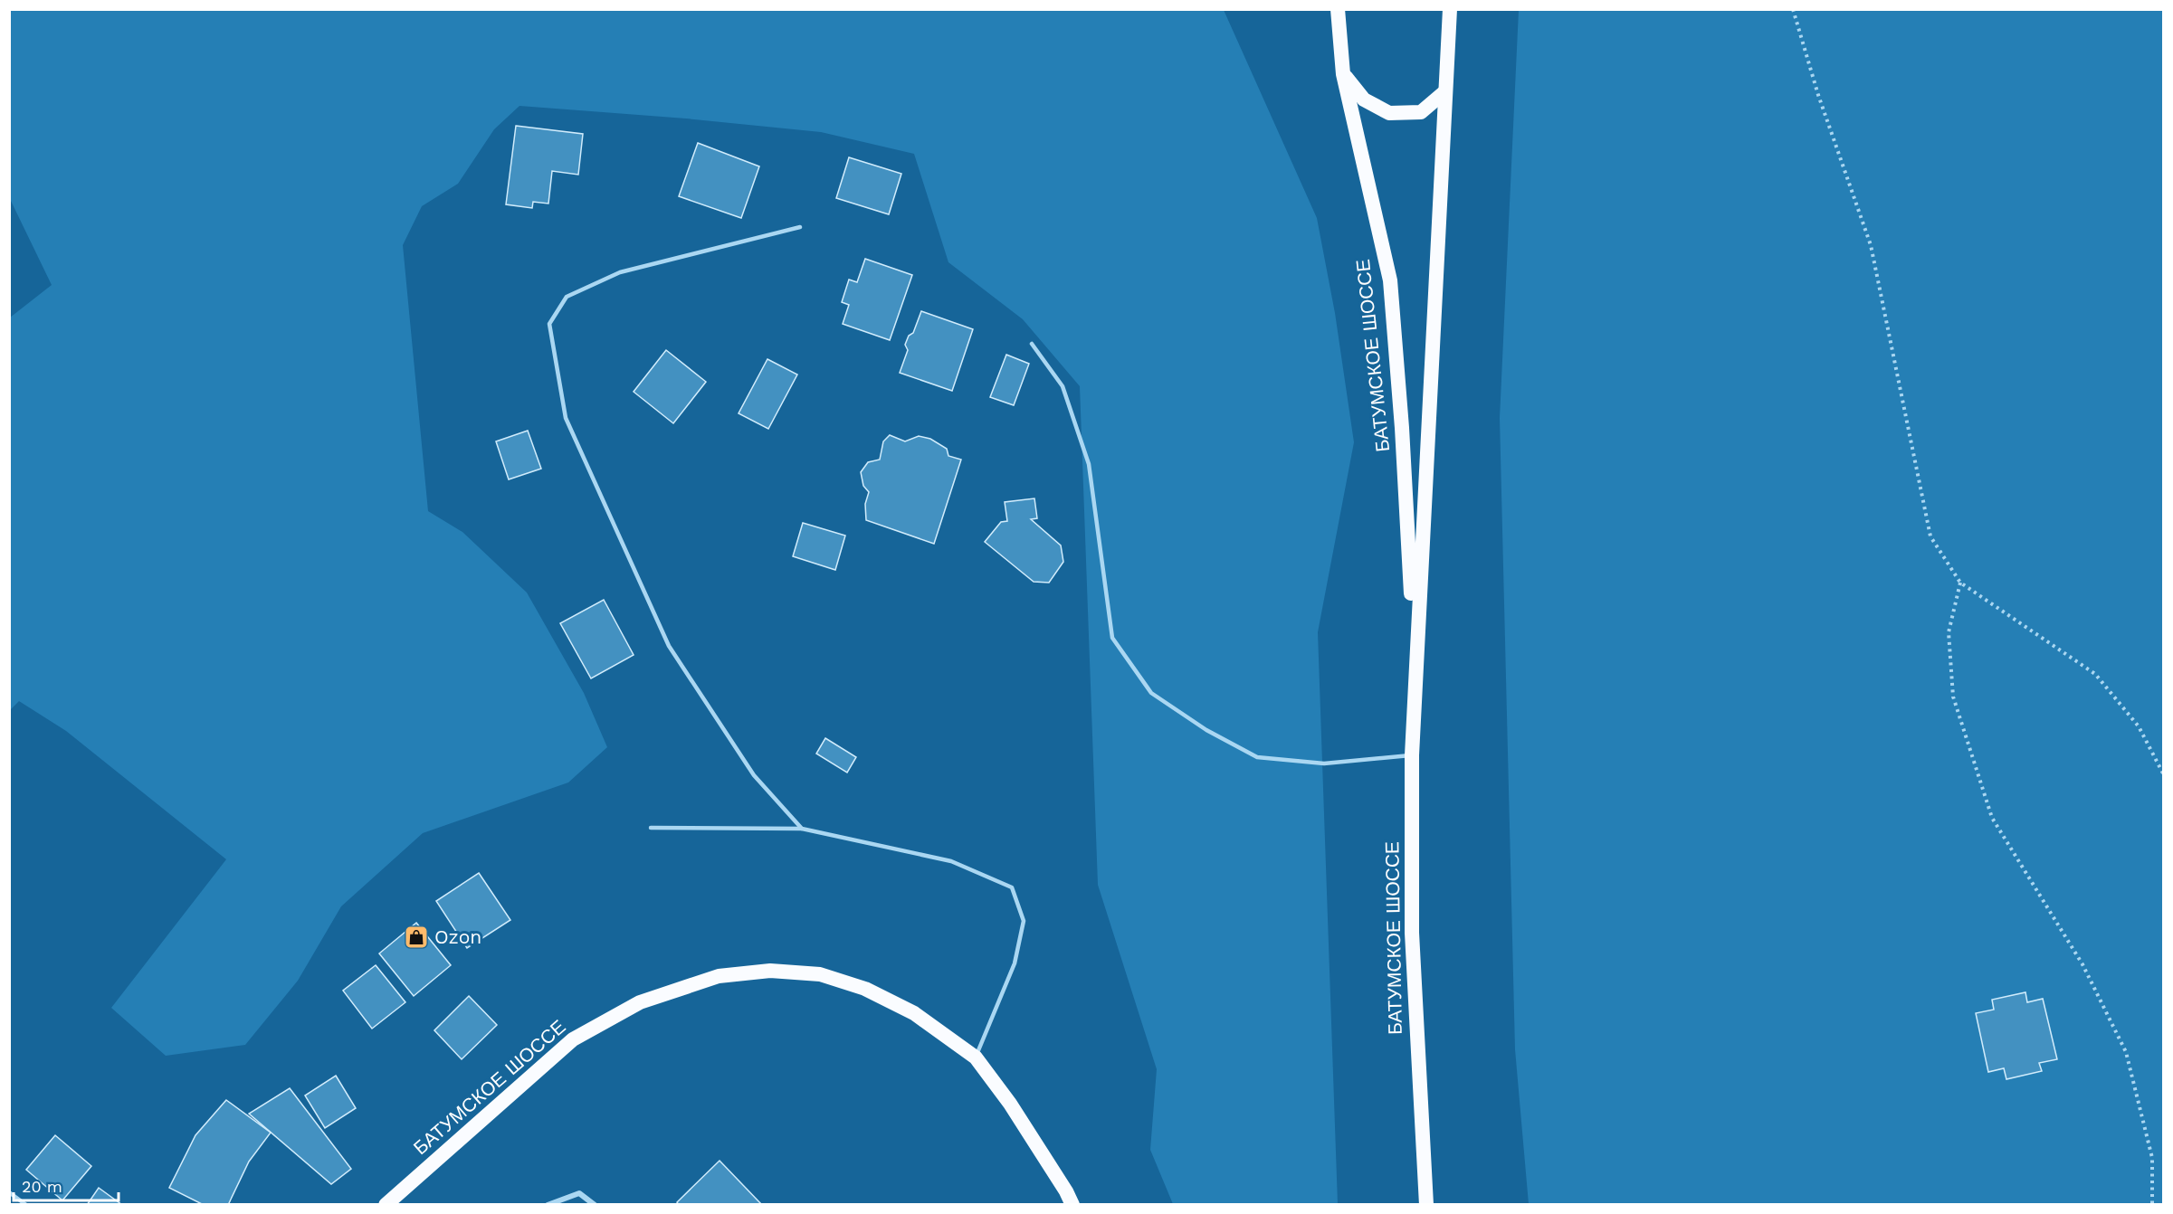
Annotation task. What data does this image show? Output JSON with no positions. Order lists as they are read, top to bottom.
{
  "streets": {
    "highway": ["БАТУМСКОЕ ШОССЕ"]
  },
  "places": {
    "shop": ["Ozon"]
  },
  "scale_bar": "20 m"
}
